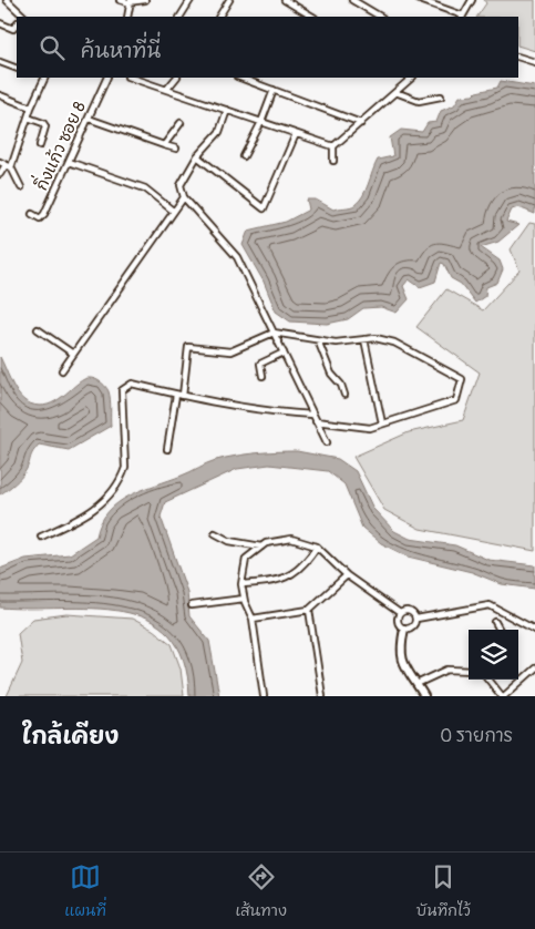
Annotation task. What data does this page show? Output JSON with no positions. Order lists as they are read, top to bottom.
{
  "streets": {
    "street": ["กิ่งแก้ว ซอย 8"]
  },
  "page": {
    "search": "ค้นหาที่นี่",
    "heading": ["ใกล้เคียง", "0 รายการ"],
    "nav": ["แผนที่", "เส้นทาง", "บันทึกไว้"]
  }
}
